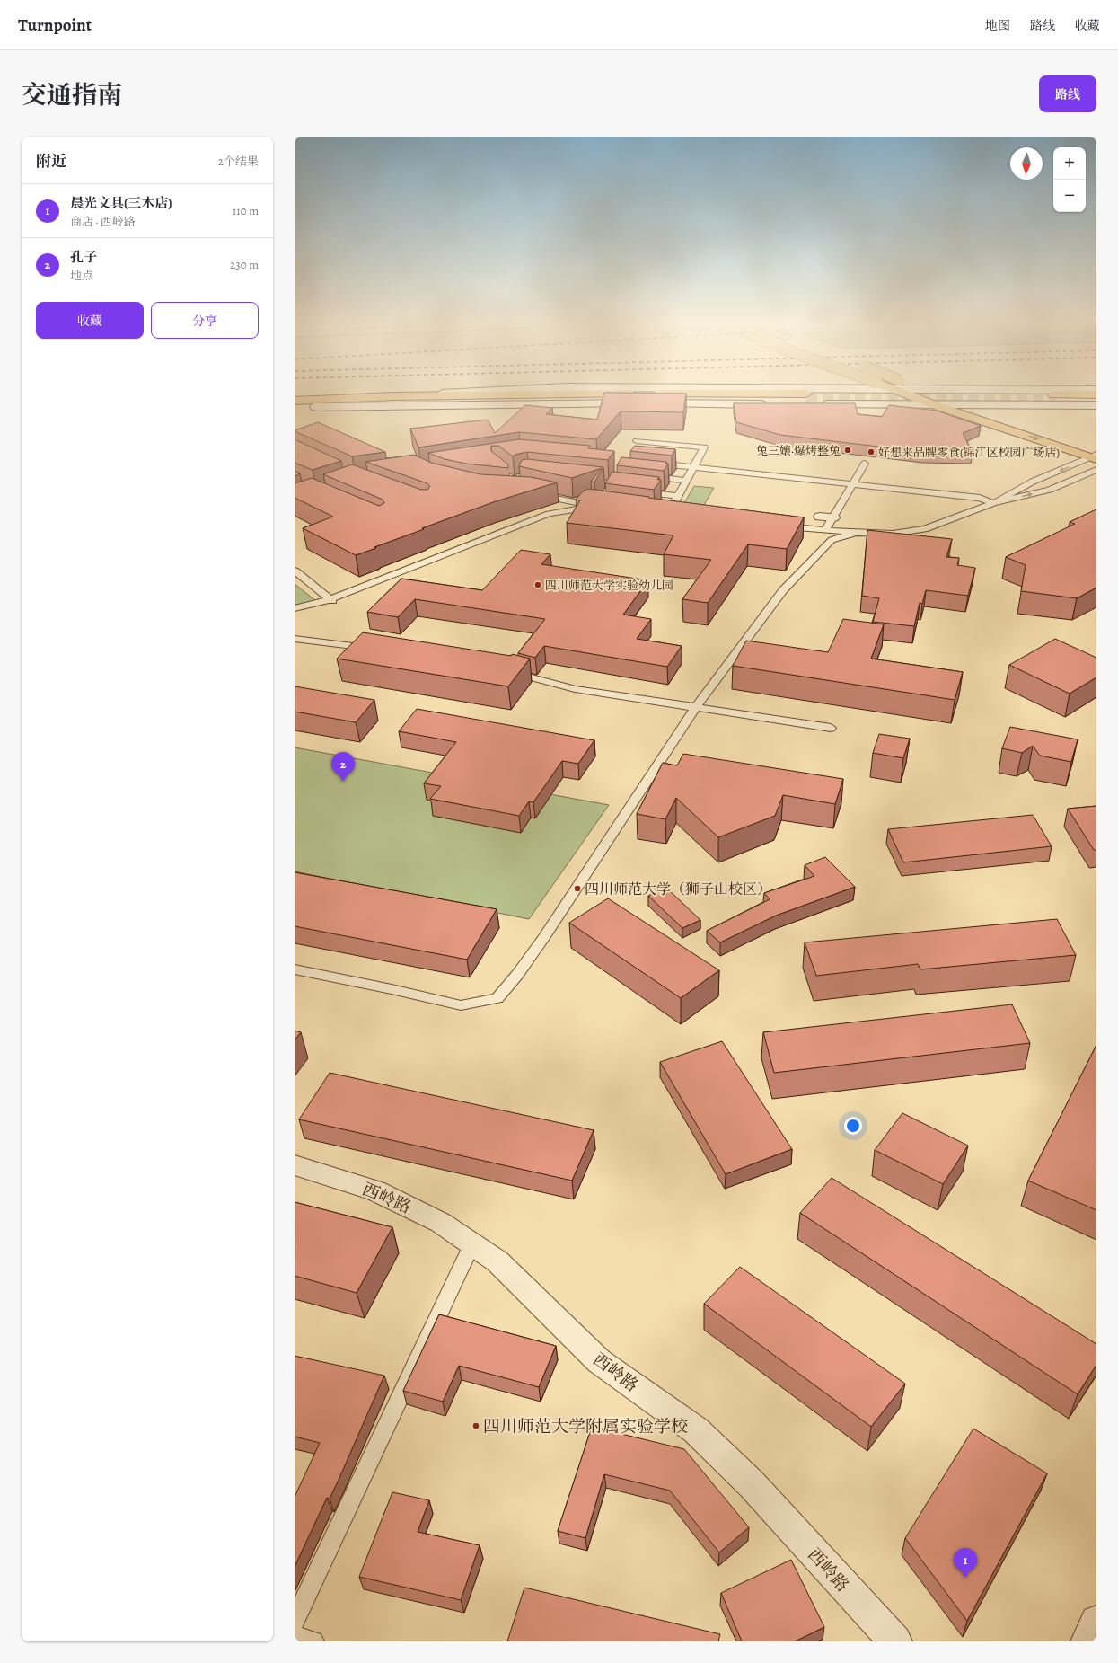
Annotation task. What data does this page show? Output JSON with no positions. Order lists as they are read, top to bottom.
{
  "streets": {
    "main road": ["西岭路"]
  },
  "places": [
    "兔三孃·爆烤整兔",
    "好想来品牌零食(锦江区校园广场店)",
    "四川师范大学实验幼儿园",
    "四川师范大学（狮子山校区）",
    "四川师范大学附属实验学校"
  ],
  "north": "bottom",
  "page": {
    "header": "Turnpoint",
    "nav": ["地图", "路线", "收藏"],
    "title": "交通指南",
    "buttons": [
      "路线",
      ["收藏", "分享"]
    ],
    "heading": ["附近", "2个结果"],
    "map_buttons": ["+", "−"],
    "list": [
      {
        "mark": "1",
        "name": "晨光文具(三木店)",
        "note": "商店 · 西岭路",
        "value": "110 m"
      },
      {
        "mark": "2",
        "name": "孔子",
        "note": "地点",
        "value": "230 m"
      }
    ],
    "pins": ["2", "1"]
  }
}
